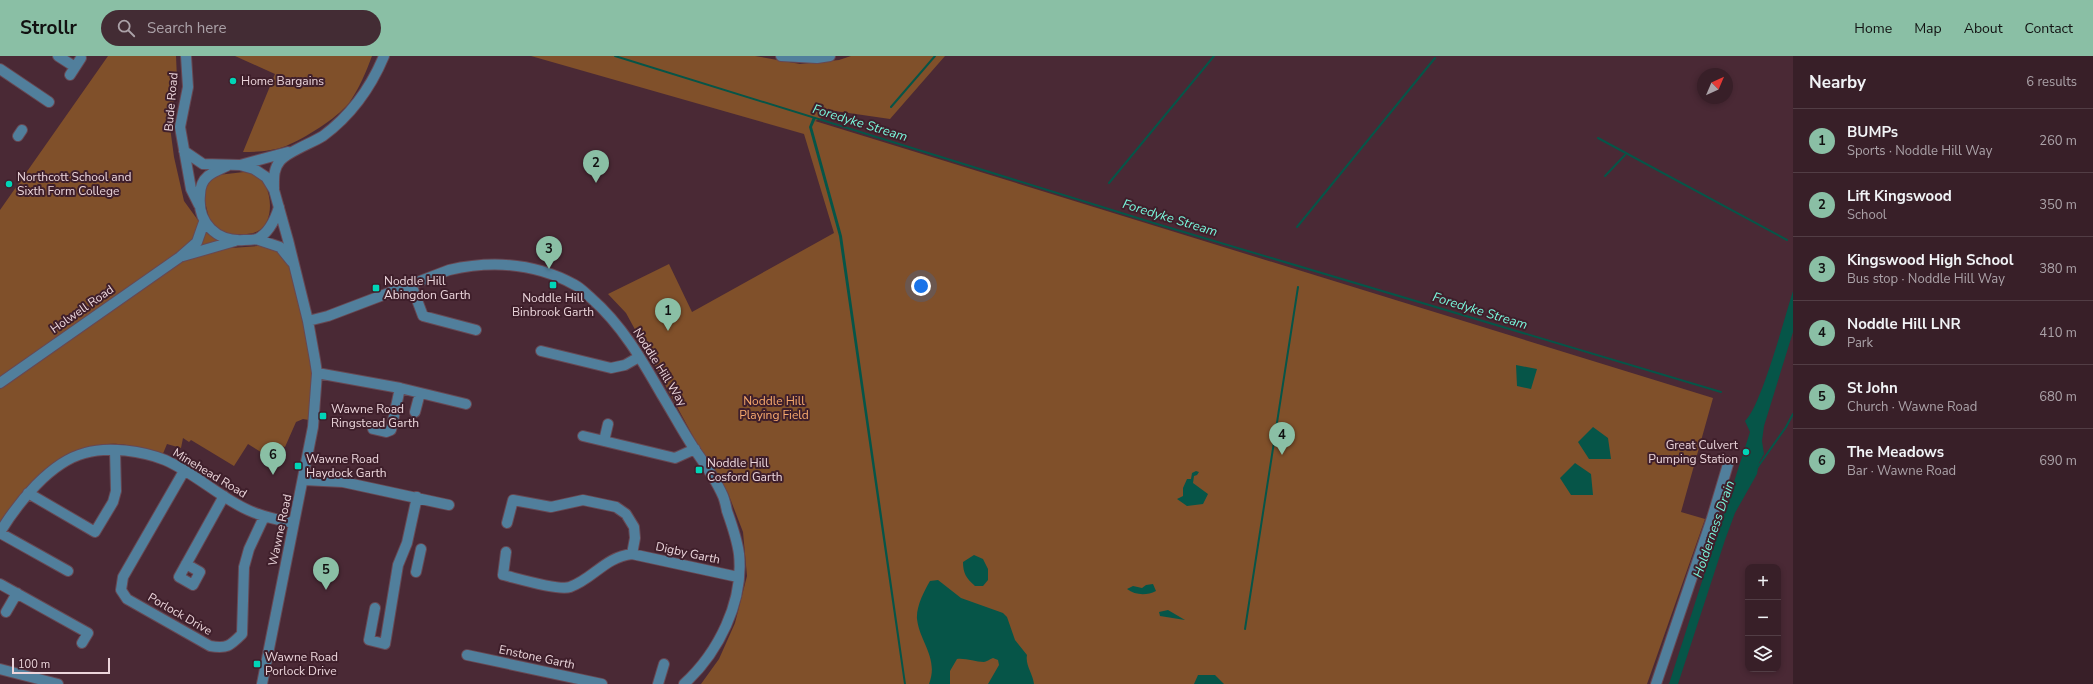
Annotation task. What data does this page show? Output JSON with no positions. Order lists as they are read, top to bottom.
{
  "streets": {
    "street": [
      "Bude Road",
      "Holwell Road",
      "Noddle Hill Way",
      "Minehead Road",
      "Wawne Road",
      "Digby Garth",
      "Porlock Drive",
      "Enstone Garth"
    ]
  },
  "crossings": [
    ["Bude Road", "Holwell Road"],
    ["Bude Road", "Wawne Road"],
    ["Holwell Road", "Wawne Road"],
    ["Noddle Hill Way", "Wawne Road"],
    ["Noddle Hill Way", "Digby Garth"],
    ["Minehead Road", "Wawne Road"],
    ["Minehead Road", "Porlock Drive"]
  ],
  "water": ["Foredyke Stream", "Holderness Drain"],
  "parks": ["Noddle Hill Playing Field"],
  "places": {
    "other": ["Home Bargains", "Northcott School and Sixth Form College", "Great Culvert Pumping Station"],
    "transit": [
      "Noddle Hill Binbrook Garth",
      "Noddle Hill Abingdon Garth",
      "Wawne Road Ringstead Garth",
      "Wawne Road Haydock Garth",
      "Noddle Hill Cosford Garth",
      "Wawne Road Porlock Drive"
    ]
  },
  "scale_bar": "100 m",
  "north": "top right",
  "page": {
    "header": "Strollr",
    "search": "Search here",
    "nav": [
      "Home",
      "Map",
      "About",
      "Contact"
    ],
    "heading": ["Nearby", "6 results"],
    "list": [
      {
        "mark": "1",
        "name": "BUMPs",
        "note": "Sports · Noddle Hill Way",
        "value": "260 m"
      },
      {
        "mark": "2",
        "name": "Lift Kingswood",
        "note": "School",
        "value": "350 m"
      },
      {
        "mark": "3",
        "name": "Kingswood High School",
        "note": "Bus stop · Noddle Hill Way",
        "value": "380 m"
      },
      {
        "mark": "4",
        "name": "Noddle Hill LNR",
        "note": "Park",
        "value": "410 m"
      },
      {
        "mark": "5",
        "name": "St John",
        "note": "Church · Wawne Road",
        "value": "680 m"
      },
      {
        "mark": "6",
        "name": "The Meadows",
        "note": "Bar · Wawne Road",
        "value": "690 m"
      }
    ],
    "pins": [
      "2",
      "3",
      "1",
      "4",
      "6",
      "5"
    ],
    "map_buttons": ["+", "−"],
    "scale": "100 m"
  }
}
